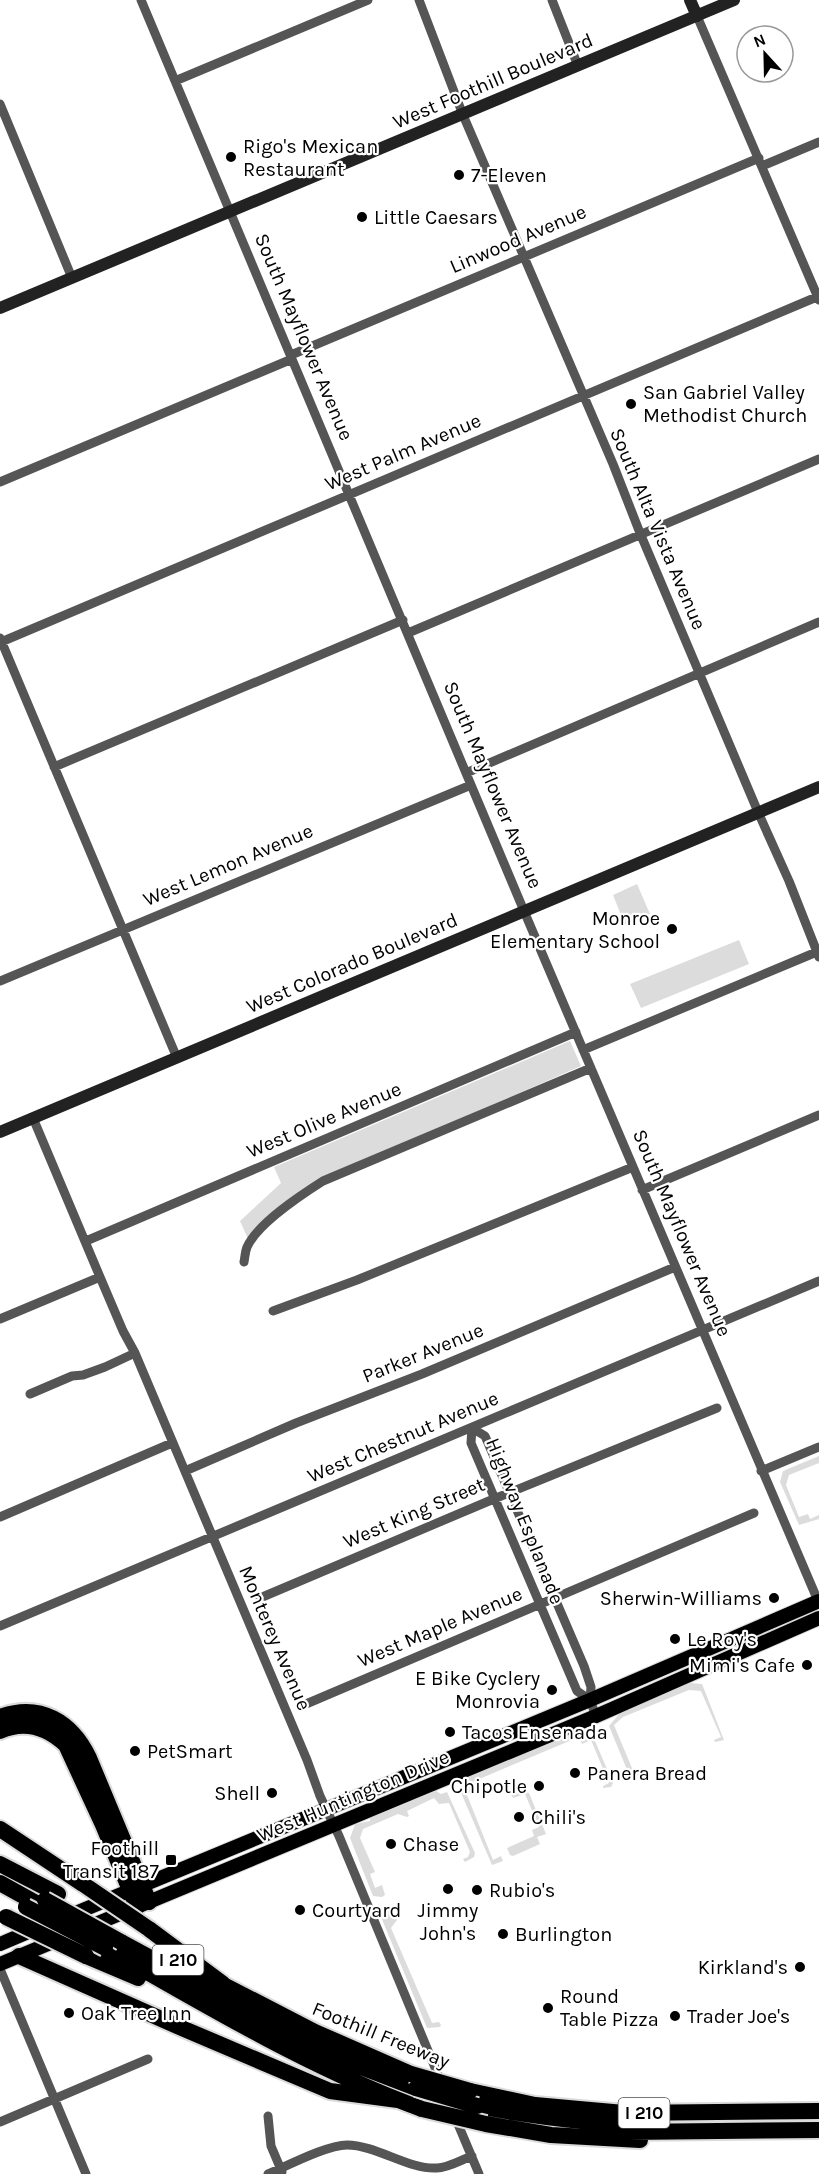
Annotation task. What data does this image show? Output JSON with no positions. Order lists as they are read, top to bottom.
{
  "streets": {
    "highway": ["I 210", "Foothill Freeway"],
    "main road": ["West Huntington Drive"],
    "street": [
      "West Foothill Boulevard",
      "Linwood Avenue",
      "South Mayflower Avenue",
      "West Palm Avenue",
      "South Alta Vista Avenue",
      "West Lemon Avenue",
      "West Colorado Boulevard",
      "West Olive Avenue",
      "Parker Avenue",
      "West Chestnut Avenue",
      "West King Street",
      "Highway Esplanade",
      "West Maple Avenue",
      "Monterey Avenue"
    ]
  },
  "crossings": [
    ["West Foothill Boulevard", "South Mayflower Avenue"],
    ["West Foothill Boulevard", "South Alta Vista Avenue"],
    ["Linwood Avenue", "South Mayflower Avenue"],
    ["Linwood Avenue", "South Alta Vista Avenue"],
    ["South Mayflower Avenue", "West Palm Avenue"],
    ["South Mayflower Avenue", "West Lemon Avenue"],
    ["South Mayflower Avenue", "West Colorado Boulevard"],
    ["South Mayflower Avenue", "West Olive Avenue"],
    ["South Mayflower Avenue", "Parker Avenue"],
    ["South Mayflower Avenue", "West Chestnut Avenue"],
    ["South Mayflower Avenue", "West Huntington Drive"],
    ["West Palm Avenue", "South Alta Vista Avenue"],
    ["South Alta Vista Avenue", "West Colorado Boulevard"],
    ["West Colorado Boulevard", "Monterey Avenue"],
    ["West Olive Avenue", "Monterey Avenue"],
    ["Parker Avenue", "Monterey Avenue"],
    ["West Chestnut Avenue", "Highway Esplanade"],
    ["West Chestnut Avenue", "Monterey Avenue"],
    ["West King Street", "Highway Esplanade"],
    ["Highway Esplanade", "West Maple Avenue"],
    ["Highway Esplanade", "West Huntington Drive"],
    ["Monterey Avenue", "West Huntington Drive"]
  ],
  "places": {
    "other": [
      "Rigo's Mexican Restaurant",
      "7-Eleven",
      "Little Caesars",
      "San Gabriel Valley Methodist Church",
      "Monroe Elementary School",
      "Sherwin-Williams",
      "Le Roy's",
      "Mimi's Cafe",
      "E Bike Cyclery Monrovia",
      "Tacos Ensenada",
      "PetSmart",
      "Panera Bread",
      "Chipotle",
      "Shell",
      "Chili's",
      "Chase",
      "Jimmy John's",
      "Rubio's",
      "Courtyard",
      "Burlington",
      "Kirkland's",
      "Round Table Pizza",
      "Oak Tree Inn",
      "Trader Joe's"
    ],
    "transit": ["Foothill Transit 187"]
  },
  "north": "top"
}
